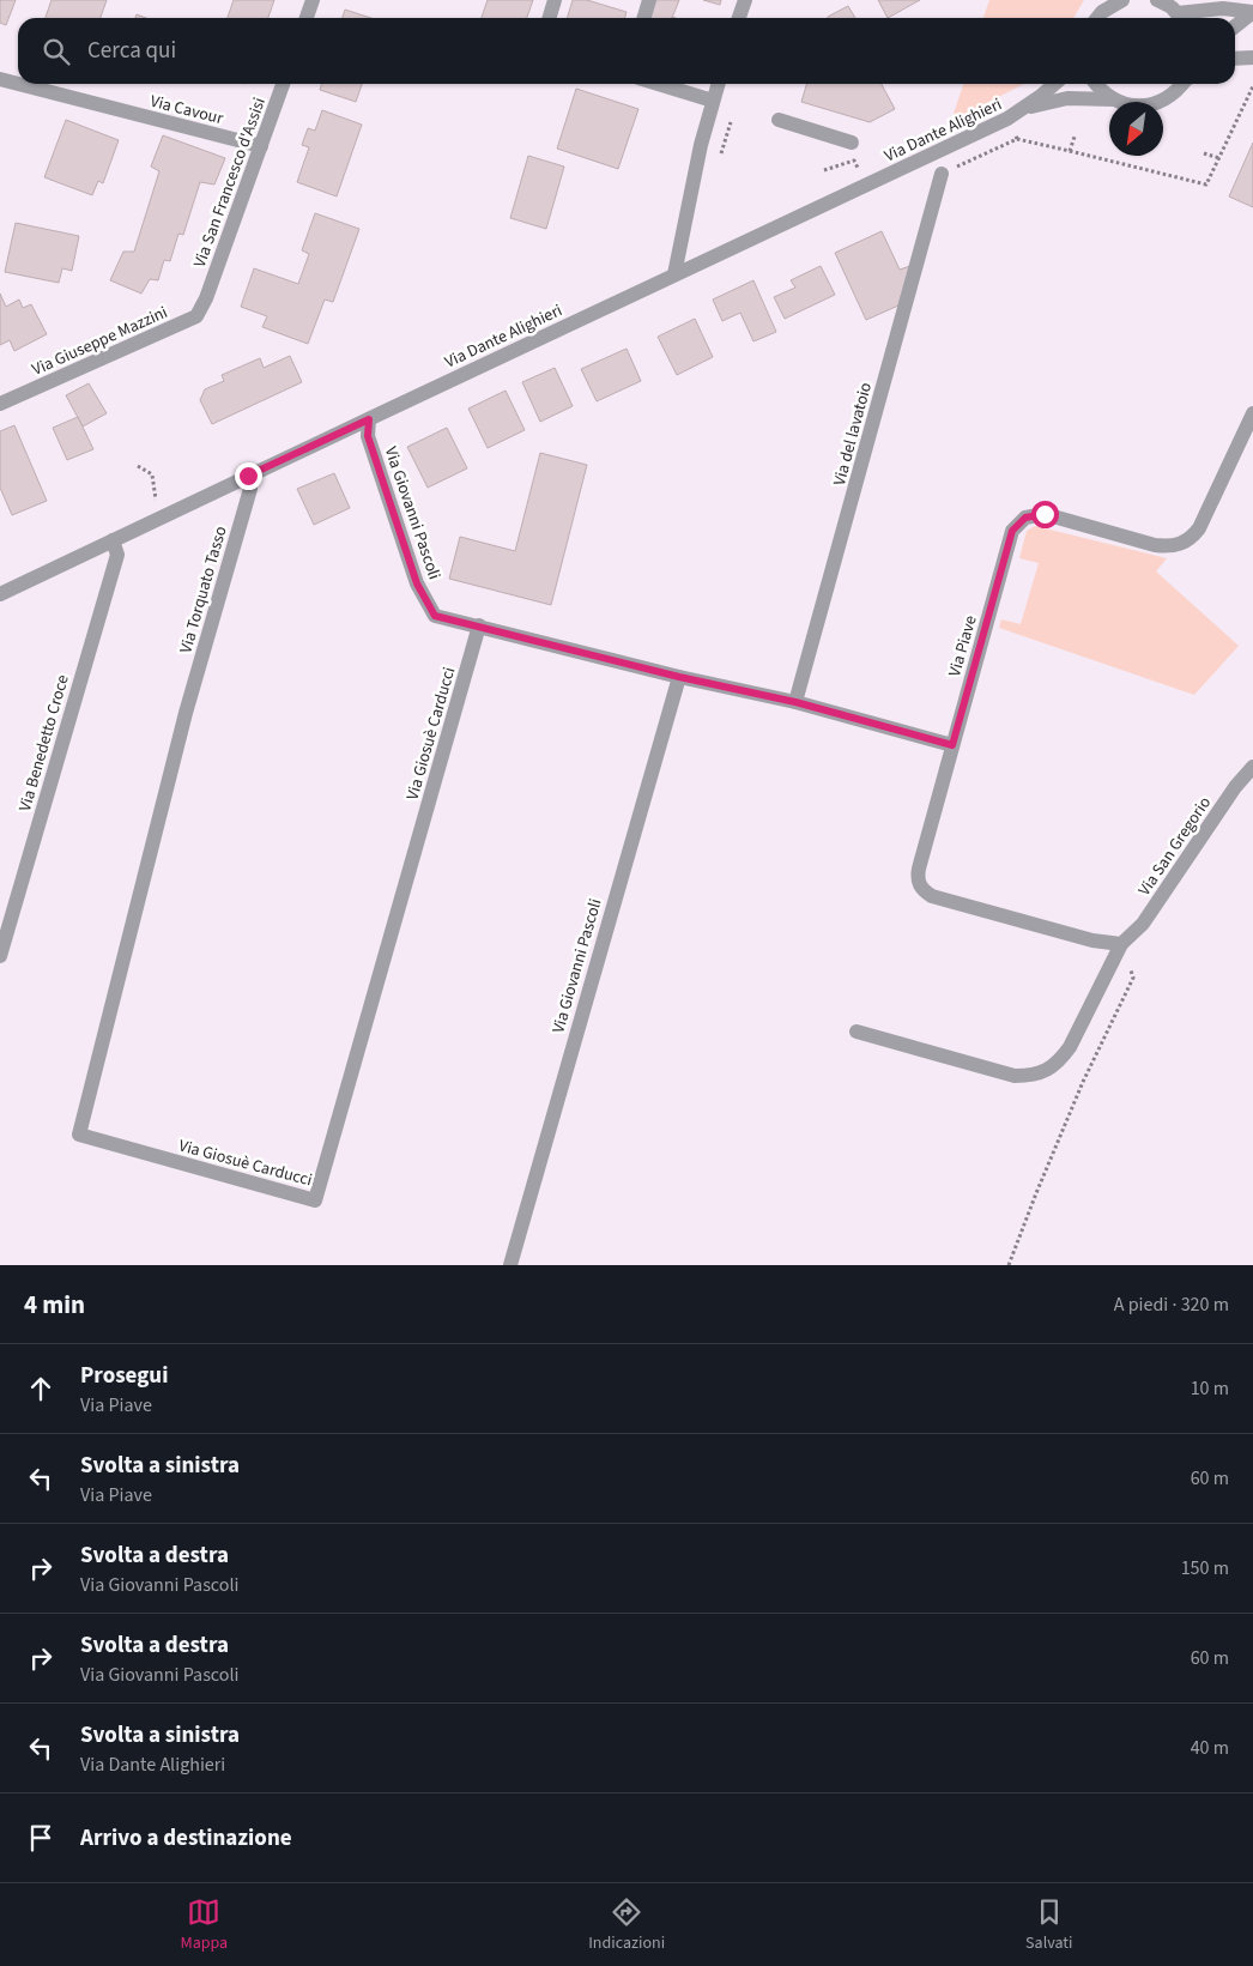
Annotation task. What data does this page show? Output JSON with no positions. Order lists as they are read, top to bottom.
{
  "streets": {
    "street": [
      "Via Cavour",
      "Via Dante Alighieri",
      "Via San Francesco d'Assisi",
      "Via Giuseppe Mazzini",
      "Via del lavatoio",
      "Via Giovanni Pascoli",
      "Via Torquato Tasso",
      "Via Piave",
      "Via Giosuè Carducci",
      "Via Benedetto Croce",
      "Via San Gregorio"
    ]
  },
  "crossings": [
    ["Via Cavour", "Via San Francesco d'Assisi"],
    ["Via Dante Alighieri", "Via Giovanni Pascoli"],
    ["Via Dante Alighieri", "Via Torquato Tasso"],
    ["Via Dante Alighieri", "Via Benedetto Croce"],
    ["Via San Francesco d'Assisi", "Via Giuseppe Mazzini"],
    ["Via del lavatoio", "Via Giovanni Pascoli"],
    ["Via Giovanni Pascoli", "Via Piave"],
    ["Via Giovanni Pascoli", "Via Giosuè Carducci"],
    ["Via Torquato Tasso", "Via Giosuè Carducci"],
    ["Via Piave", "Via San Gregorio"]
  ],
  "north": "bottom left",
  "page": {
    "search": "Cerca qui",
    "heading": ["4 min", "A piedi · 320 m"],
    "list": [
      ["Prosegui", "Via Piave", "10 m"],
      ["Svolta a sinistra", "Via Piave", "60 m"],
      ["Svolta a destra", "Via Giovanni Pascoli", "150 m"],
      ["Svolta a destra", "Via Giovanni Pascoli", "60 m"],
      ["Svolta a sinistra", "Via Dante Alighieri", "40 m"],
      "Arrivo a destinazione"
    ],
    "nav": ["Mappa", "Indicazioni", "Salvati"]
  }
}
